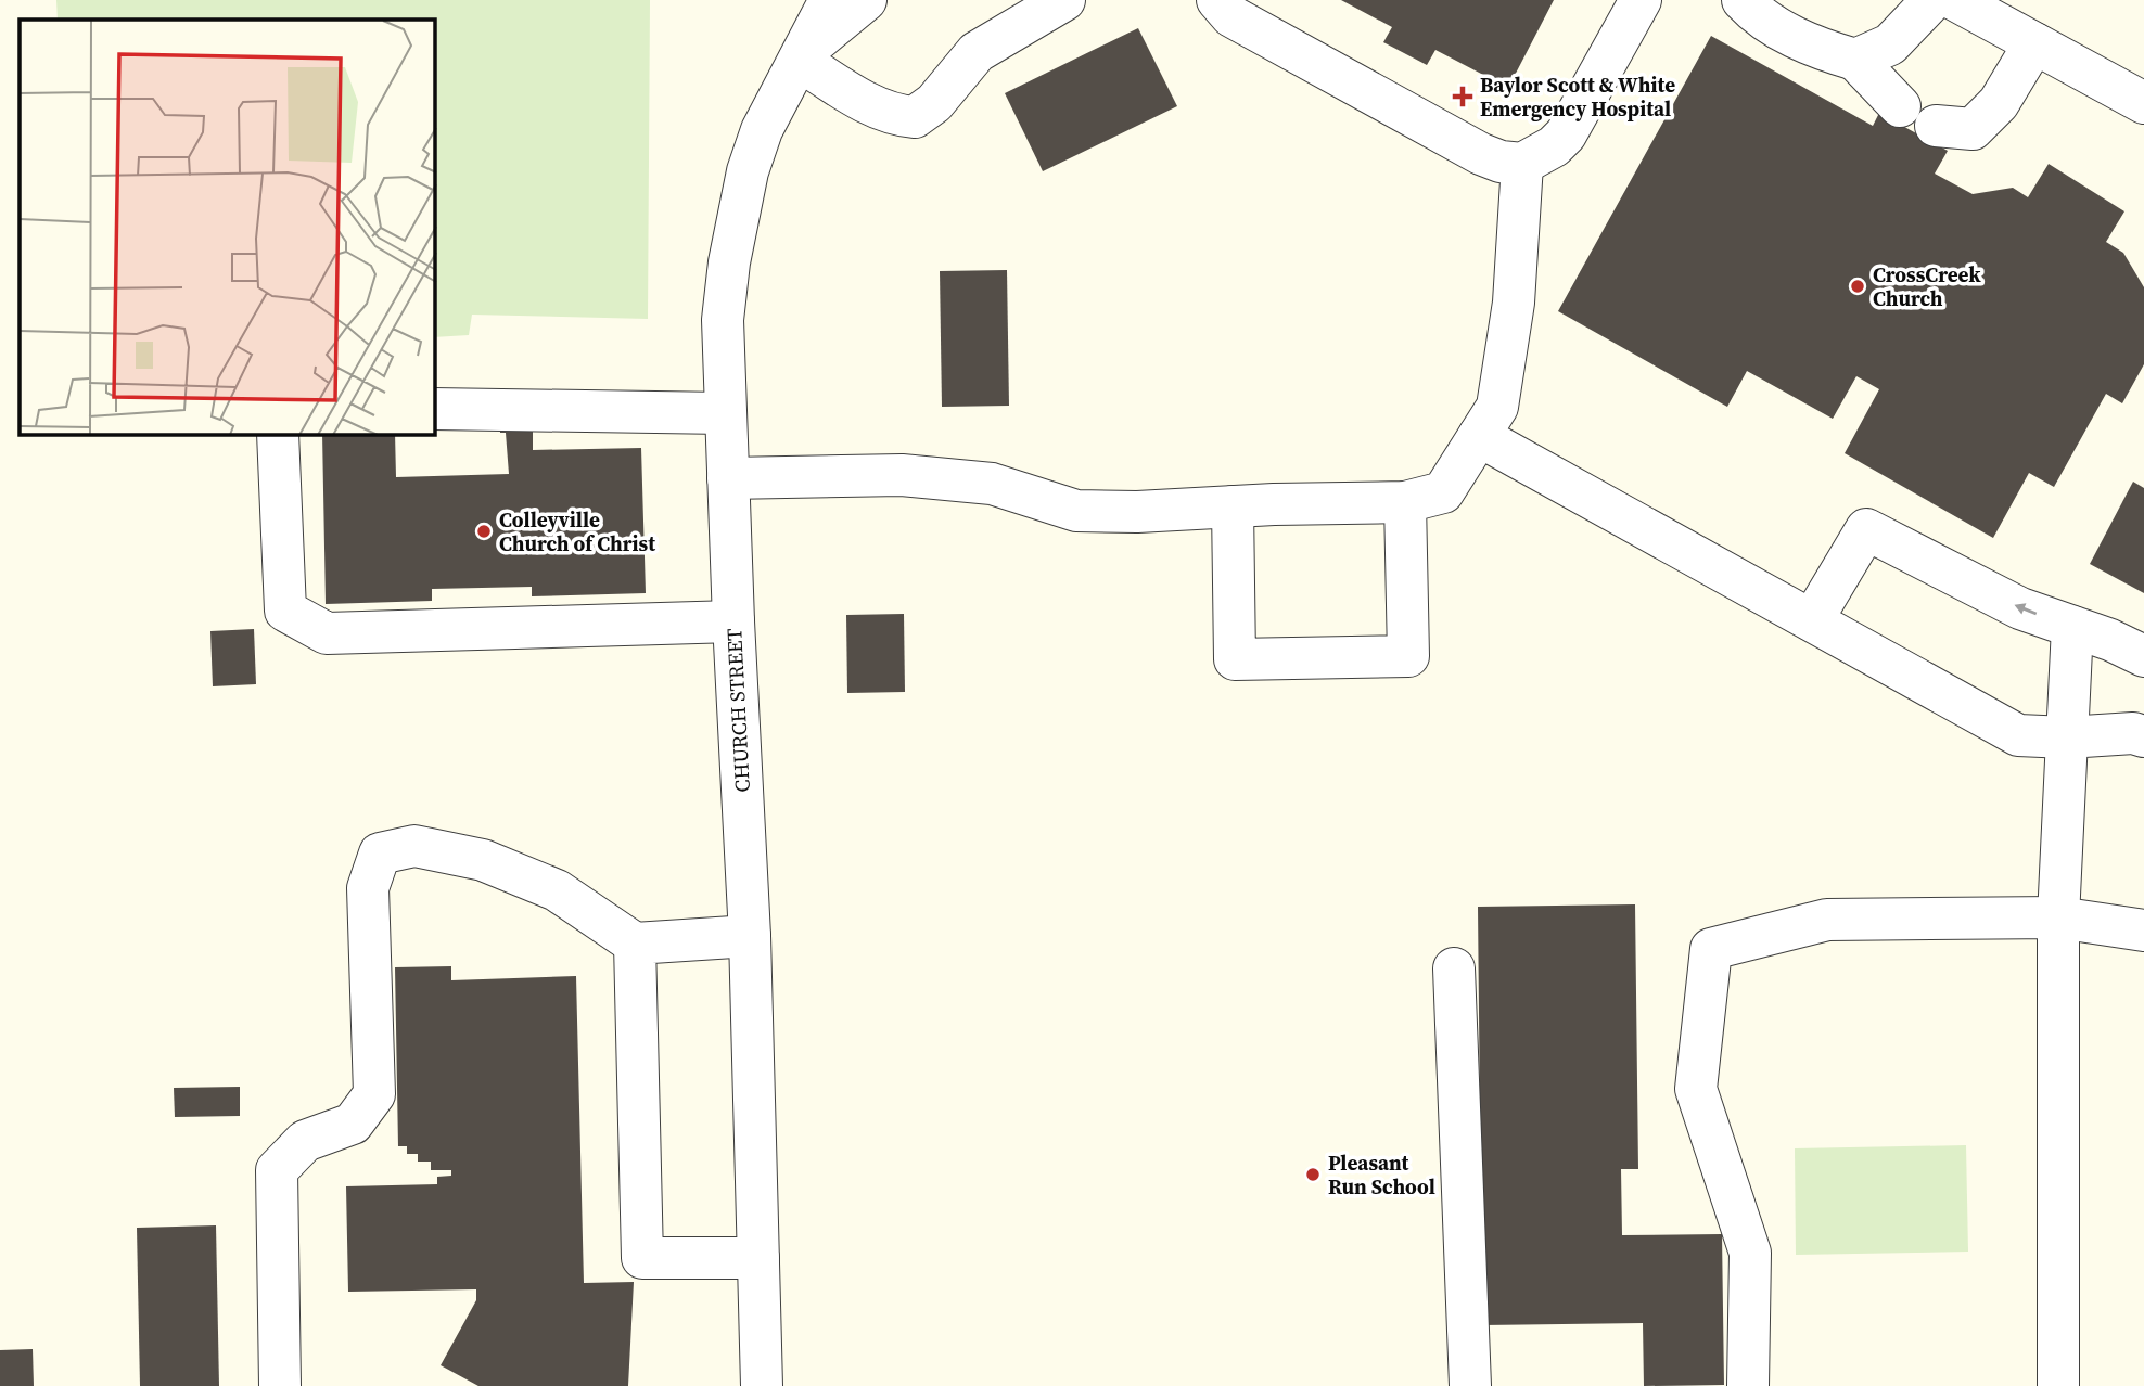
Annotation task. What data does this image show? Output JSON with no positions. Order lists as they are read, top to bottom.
{
  "streets": {
    "street": ["CHURCH STREET"]
  },
  "places": {
    "health": ["Baylor Scott & White Emergency Hospital"],
    "other": ["CrossCreek Church", "Colleyville Church of Christ", "Pleasant Run School"]
  }
}
